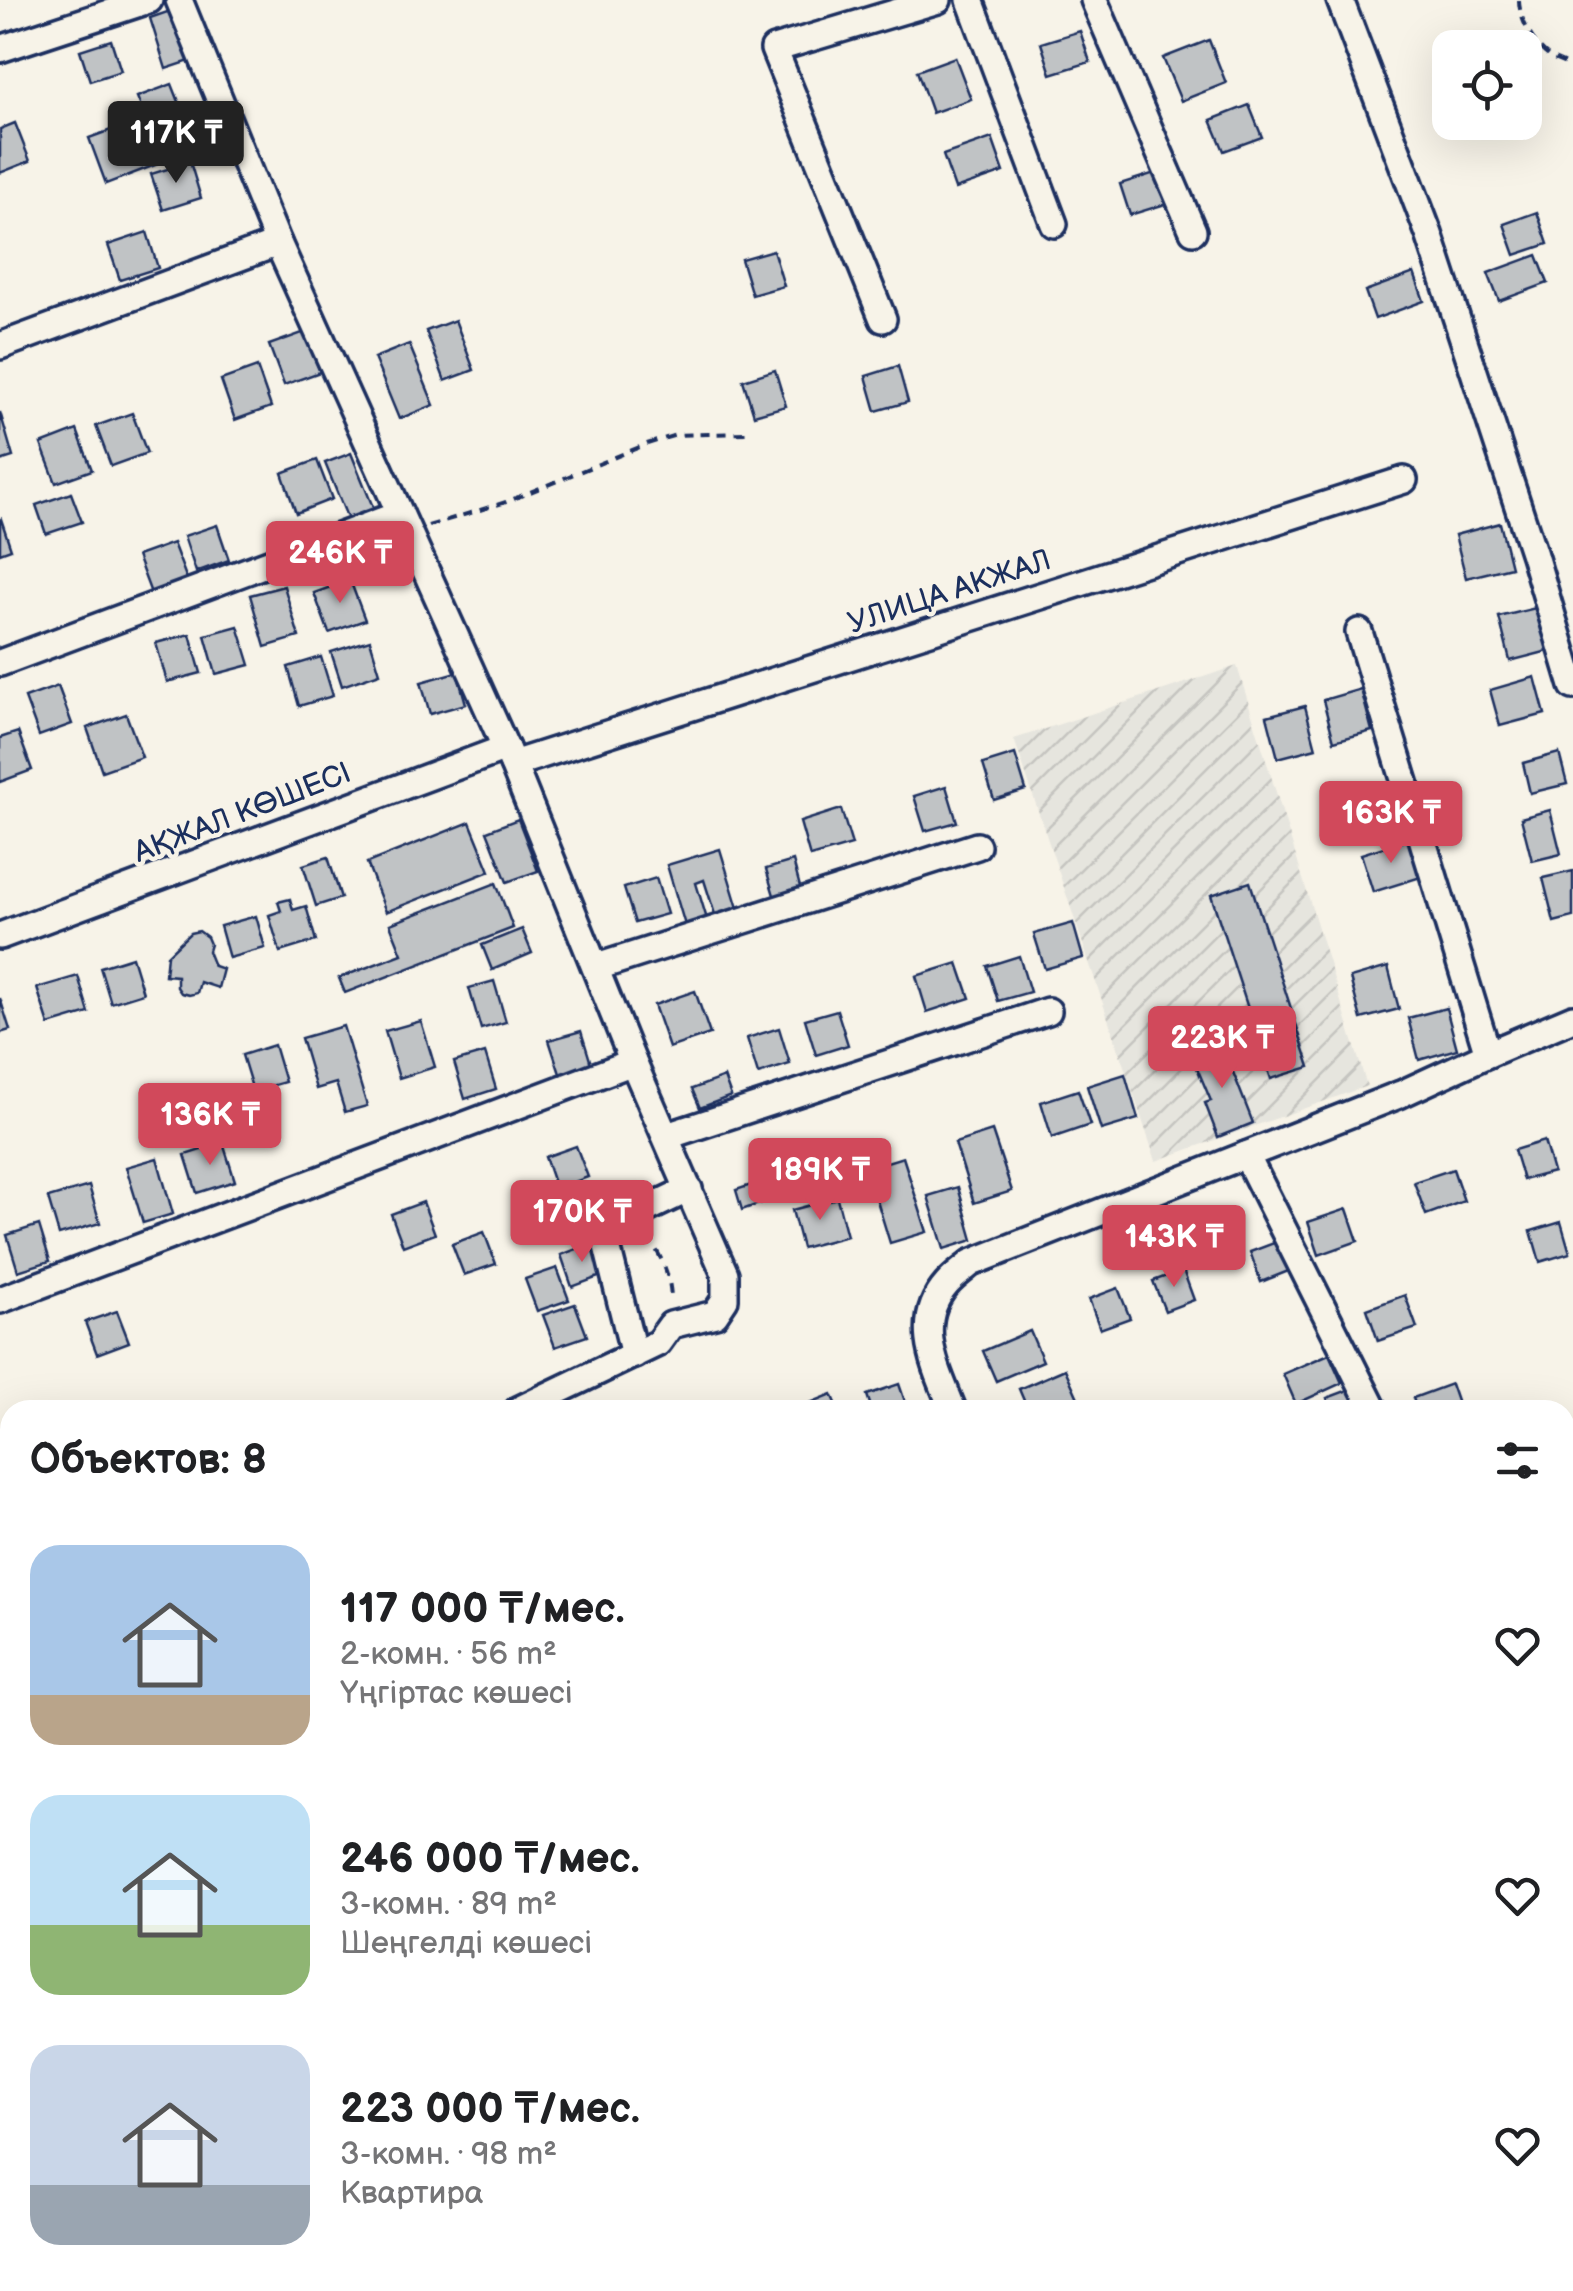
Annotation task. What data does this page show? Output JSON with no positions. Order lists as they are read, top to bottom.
{
  "streets": {
    "street": ["УЛИЦА АКЖАЛ", "АҚЖАЛ КӨШЕСІ"]
  },
  "crossings": [
    ["УЛИЦА АКЖАЛ", "АҚЖАЛ КӨШЕСІ"]
  ],
  "page": {
    "price": [
      "117K ₸",
      "246K ₸",
      "163K ₸",
      "223K ₸",
      "136K ₸",
      "189K ₸",
      "170K ₸",
      "143K ₸"
    ],
    "heading": "Объектов: 8",
    "list": [
      {
        "name": "117 000 ₸/мес.",
        "note": "2-комн. · 56 m² · Үңгіртас көшесі"
      },
      {
        "name": "246 000 ₸/мес.",
        "note": "3-комн. · 89 m² · Шеңгелді көшесі"
      },
      {
        "name": "223 000 ₸/мес.",
        "note": "3-комн. · 98 m² · Квартира"
      }
    ]
  }
}
